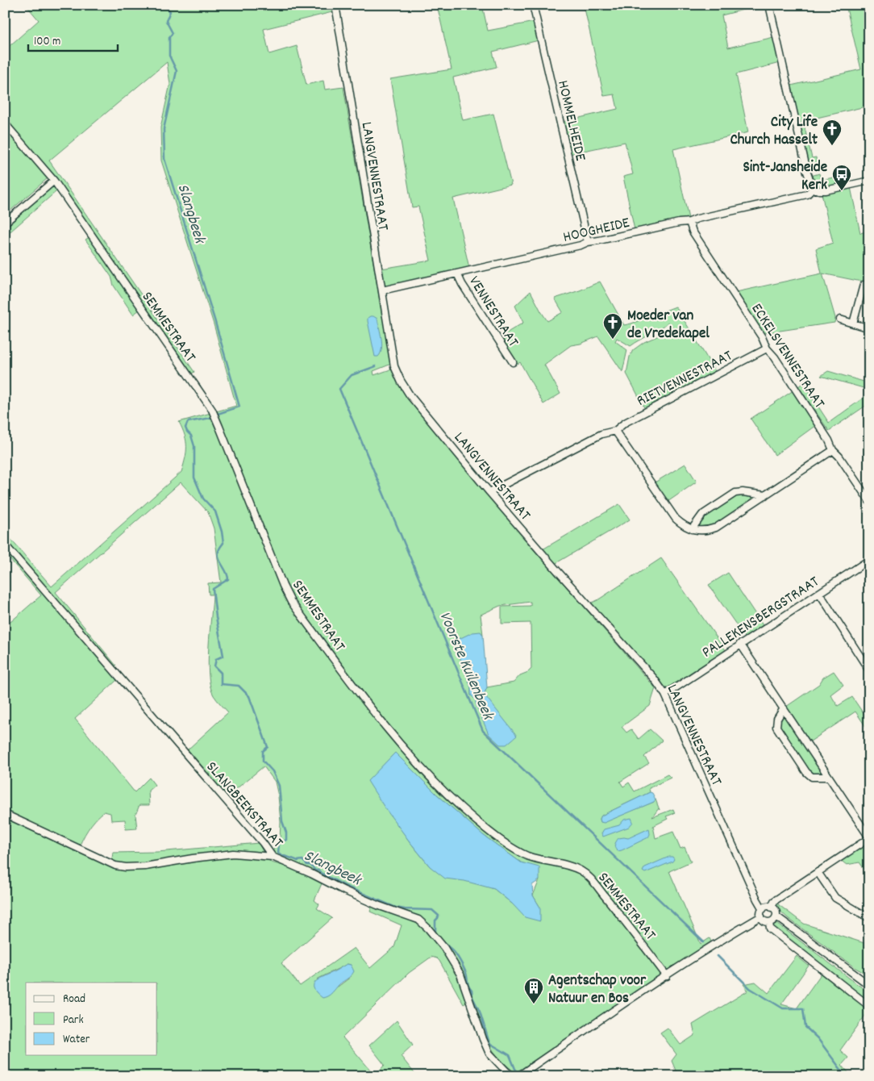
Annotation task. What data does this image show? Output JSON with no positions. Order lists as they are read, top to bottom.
{
  "streets": {
    "street": [
      "HOMMELHEIDE",
      "LANGVENNESTRAAT",
      "HOOGHEIDE",
      "VENNESTRAAT",
      "SEMMESTRAAT",
      "ECKELSVENNESTRAAT",
      "RIETVENNESTRAAT",
      "PALLEKENSBERGSTRAAT",
      "SLANGBEEKSTRAAT"
    ]
  },
  "crossings": [
    ["HOMMELHEIDE", "HOOGHEIDE"],
    ["LANGVENNESTRAAT", "HOOGHEIDE"],
    ["LANGVENNESTRAAT", "RIETVENNESTRAAT"],
    ["LANGVENNESTRAAT", "PALLEKENSBERGSTRAAT"],
    ["HOOGHEIDE", "VENNESTRAAT"],
    ["HOOGHEIDE", "ECKELSVENNESTRAAT"],
    ["ECKELSVENNESTRAAT", "RIETVENNESTRAAT"]
  ],
  "water": ["Slangbeek", "Voorste Kuilenbeek"],
  "places": {
    "church": ["City Life Church Hasselt", "Moeder van de Vredekapel"],
    "bus stop": ["Sint-Jansheide Kerk"],
    "building": ["Agentschap voor Natuur en Bos"]
  },
  "legend": ["Road", "Park", "Water"],
  "scale_bar": "100 m"
}
